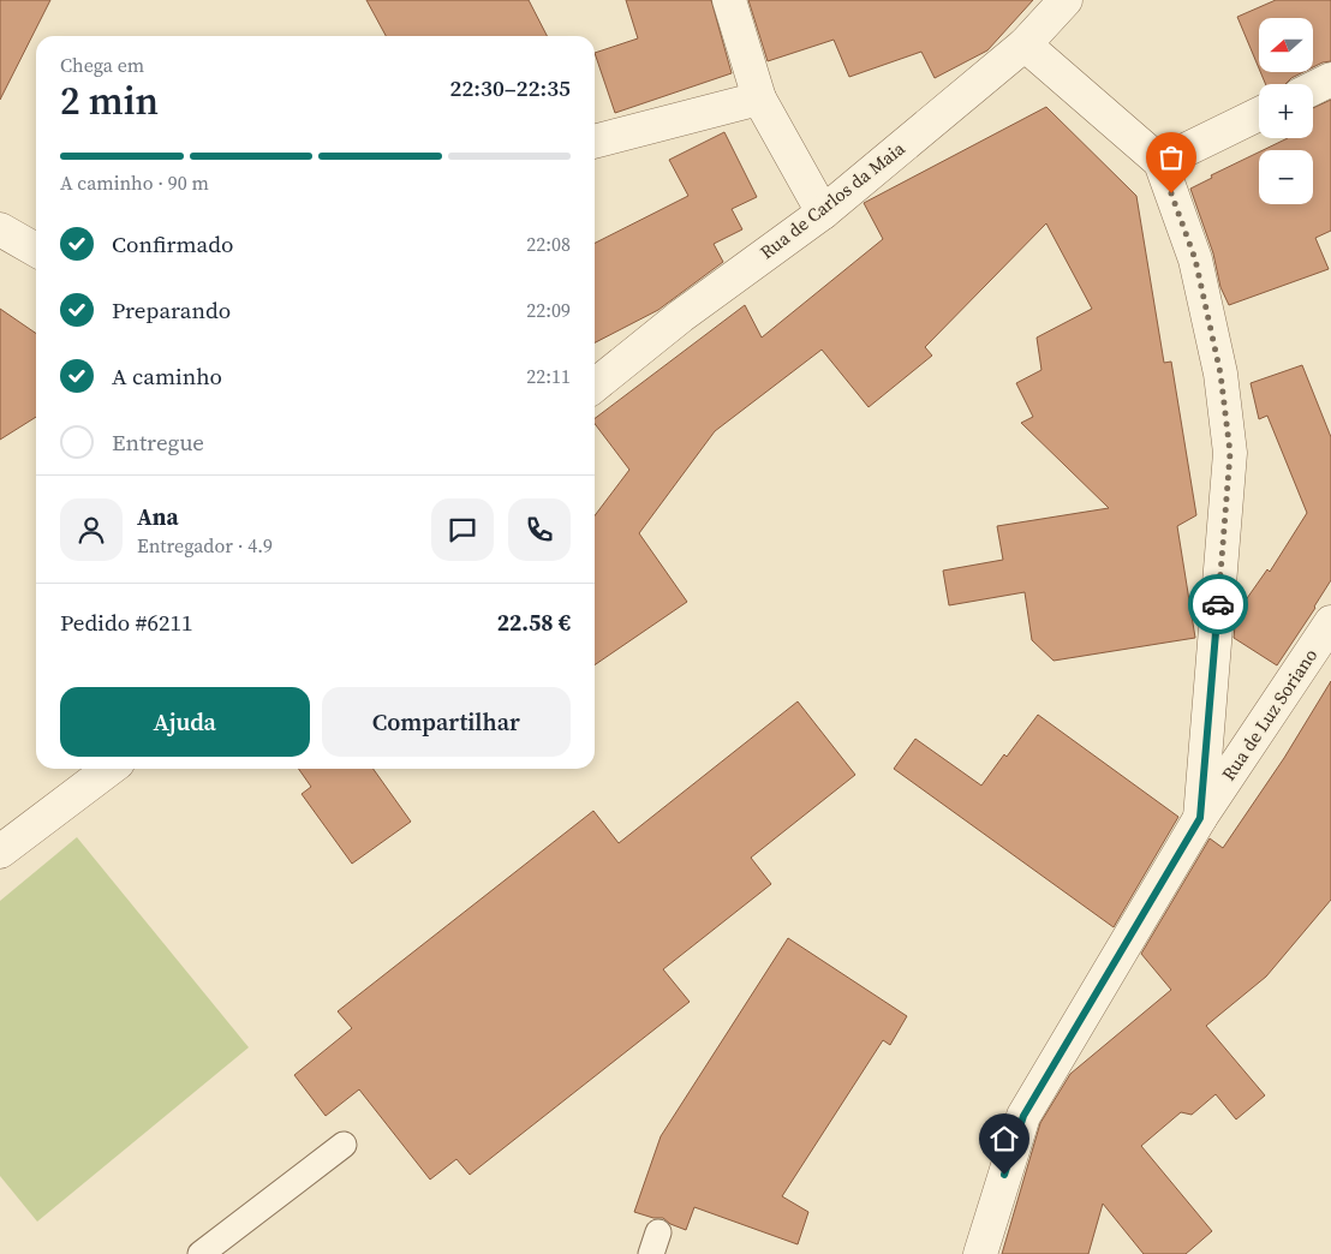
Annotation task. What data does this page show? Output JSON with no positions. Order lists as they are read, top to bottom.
{
  "streets": {
    "street": ["Rua de Carlos da Maia", "Rua de Luz Soriano"]
  },
  "north": "left",
  "page": {
    "map_buttons": ["+", "−"],
    "heading": ["2 min", "Chega em", "22:30–22:35"],
    "panel": [
      "Ana",
      "Entregador · 4.9",
      "Pedido #6211",
      "22.58 €"
    ],
    "bar": "A caminho · 90 m",
    "list": [
      ["Confirmado", "22:08"],
      ["Preparando", "22:09"],
      ["A caminho", "22:11"],
      "Entregue"
    ],
    "buttons": ["Ajuda", "Compartilhar"]
  }
}
